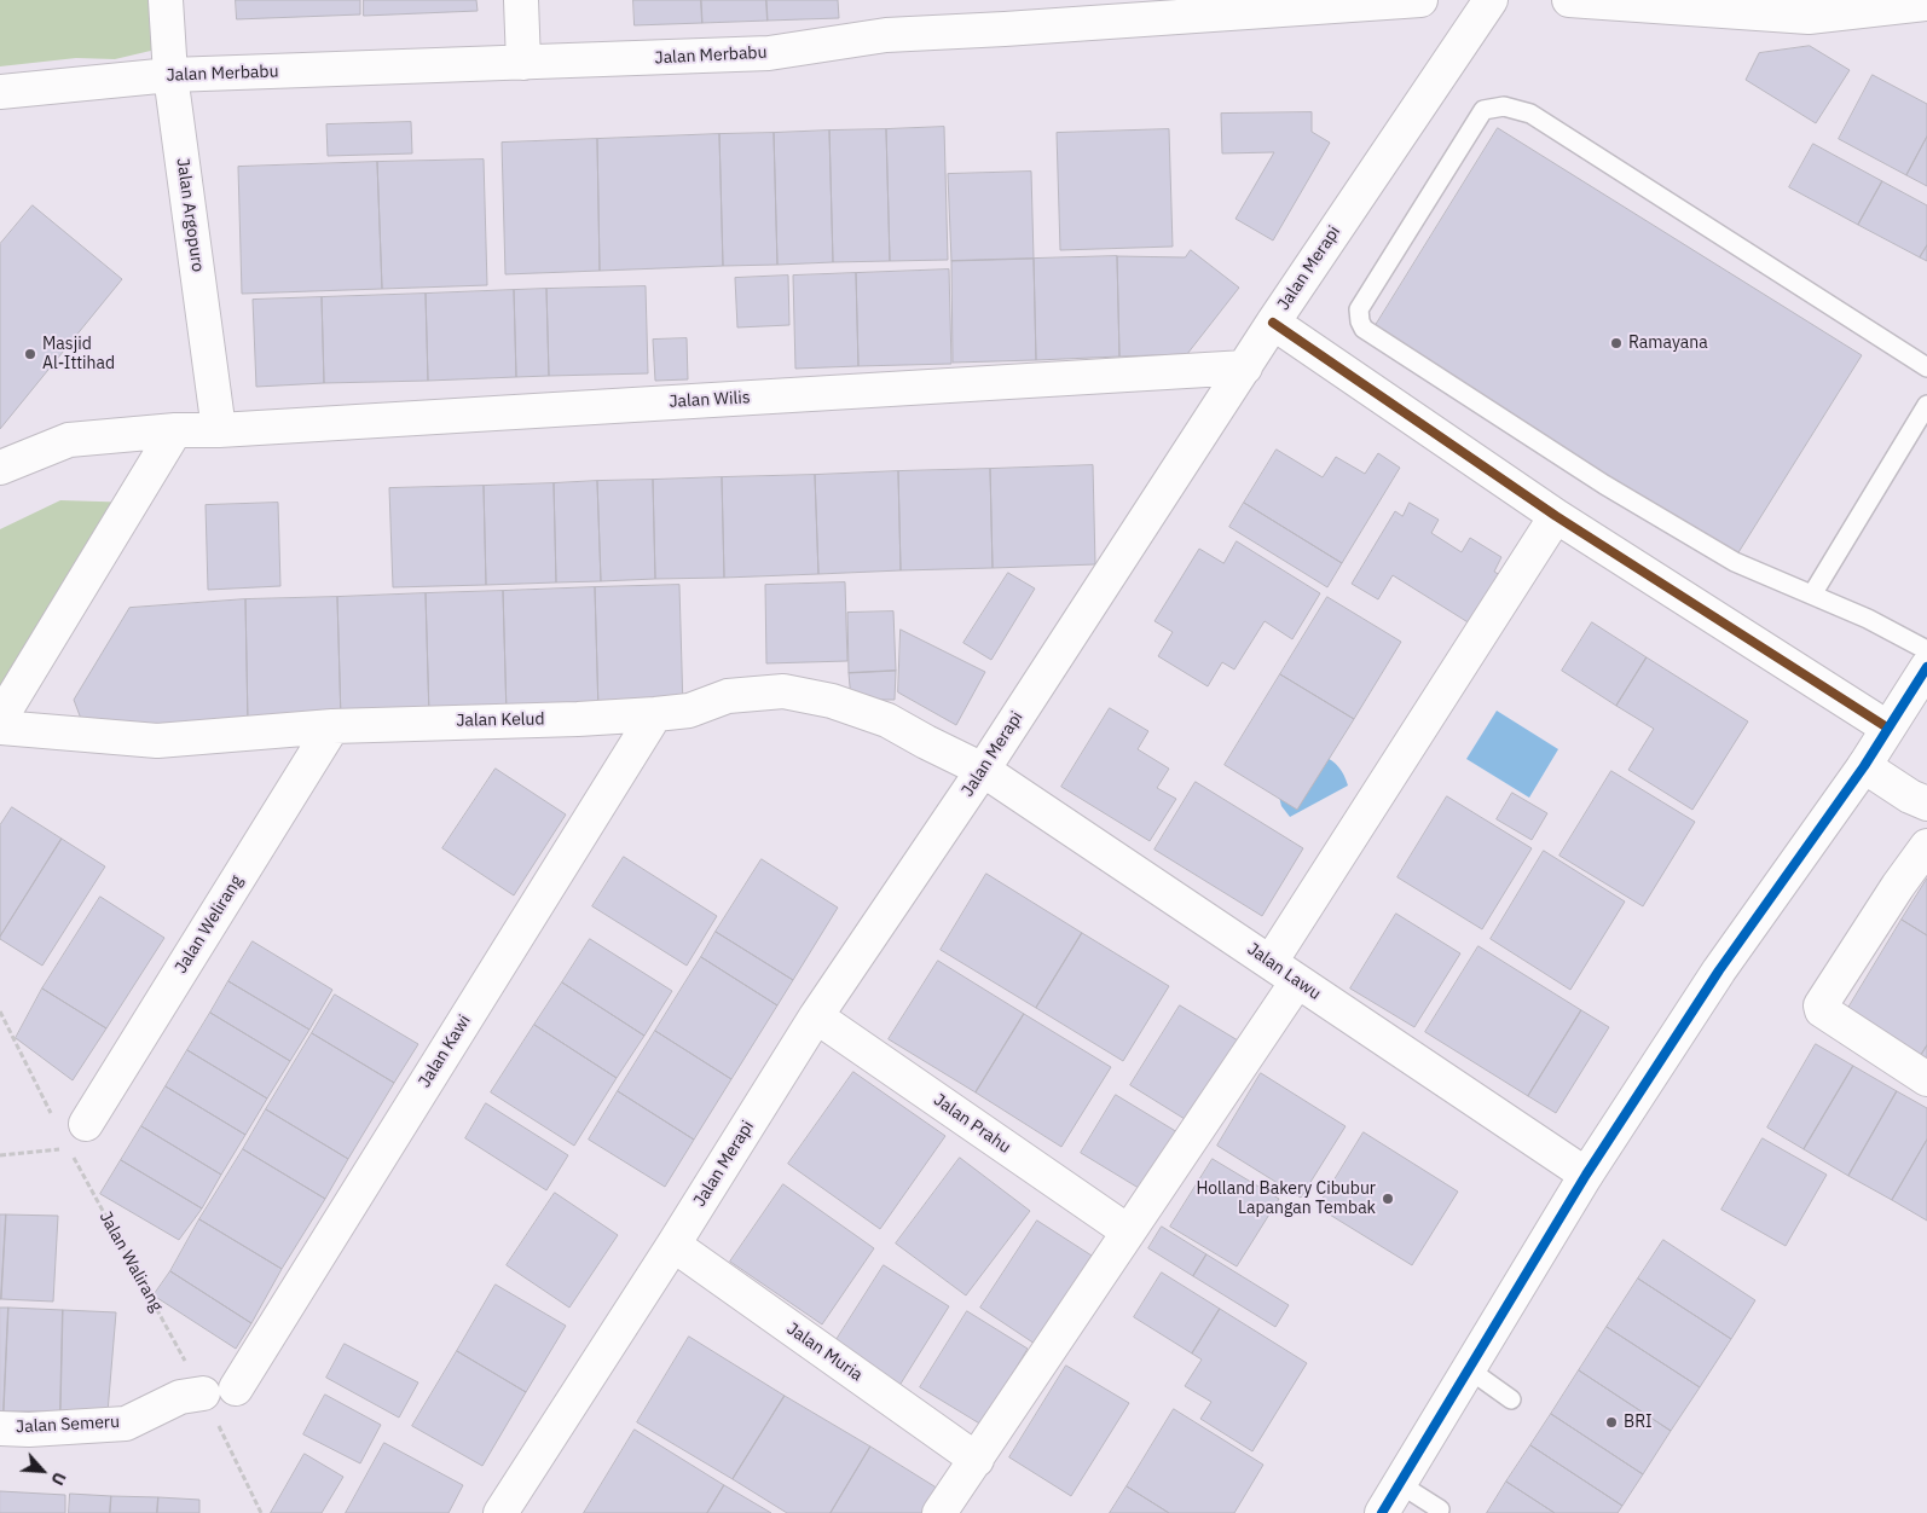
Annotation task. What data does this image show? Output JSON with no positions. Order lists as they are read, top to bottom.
{
  "streets": {
    "street": [
      "Jalan Merbabu",
      "Jalan Argopuro",
      "Jalan Merapi",
      "Jalan Wilis",
      "Jalan Kelud",
      "Jalan Welirang",
      "Jalan Lawu",
      "Jalan Kawi",
      "Jalan Prahu",
      "Jalan Muria",
      "Jalan Semeru"
    ],
    "path": ["Jalan Walirang"]
  },
  "crossings": [
    ["Jalan Merbabu", "Jalan Argopuro"],
    ["Jalan Argopuro", "Jalan Wilis"],
    ["Jalan Merapi", "Jalan Wilis"],
    ["Jalan Merapi", "Jalan Kelud"],
    ["Jalan Merapi", "Jalan Lawu"],
    ["Jalan Merapi", "Jalan Prahu"],
    ["Jalan Merapi", "Jalan Muria"],
    ["Jalan Kelud", "Jalan Welirang"],
    ["Jalan Kelud", "Jalan Lawu"],
    ["Jalan Kelud", "Jalan Kawi"],
    ["Jalan Welirang", "Jalan Walirang"],
    ["Jalan Walirang", "Jalan Semeru"]
  ],
  "places": [
    "Ramayana",
    "Masjid Al-Ittihad",
    "Holland Bakery Cibubur Lapangan Tembak",
    "BRI"
  ],
  "north": "bottom right"
}
